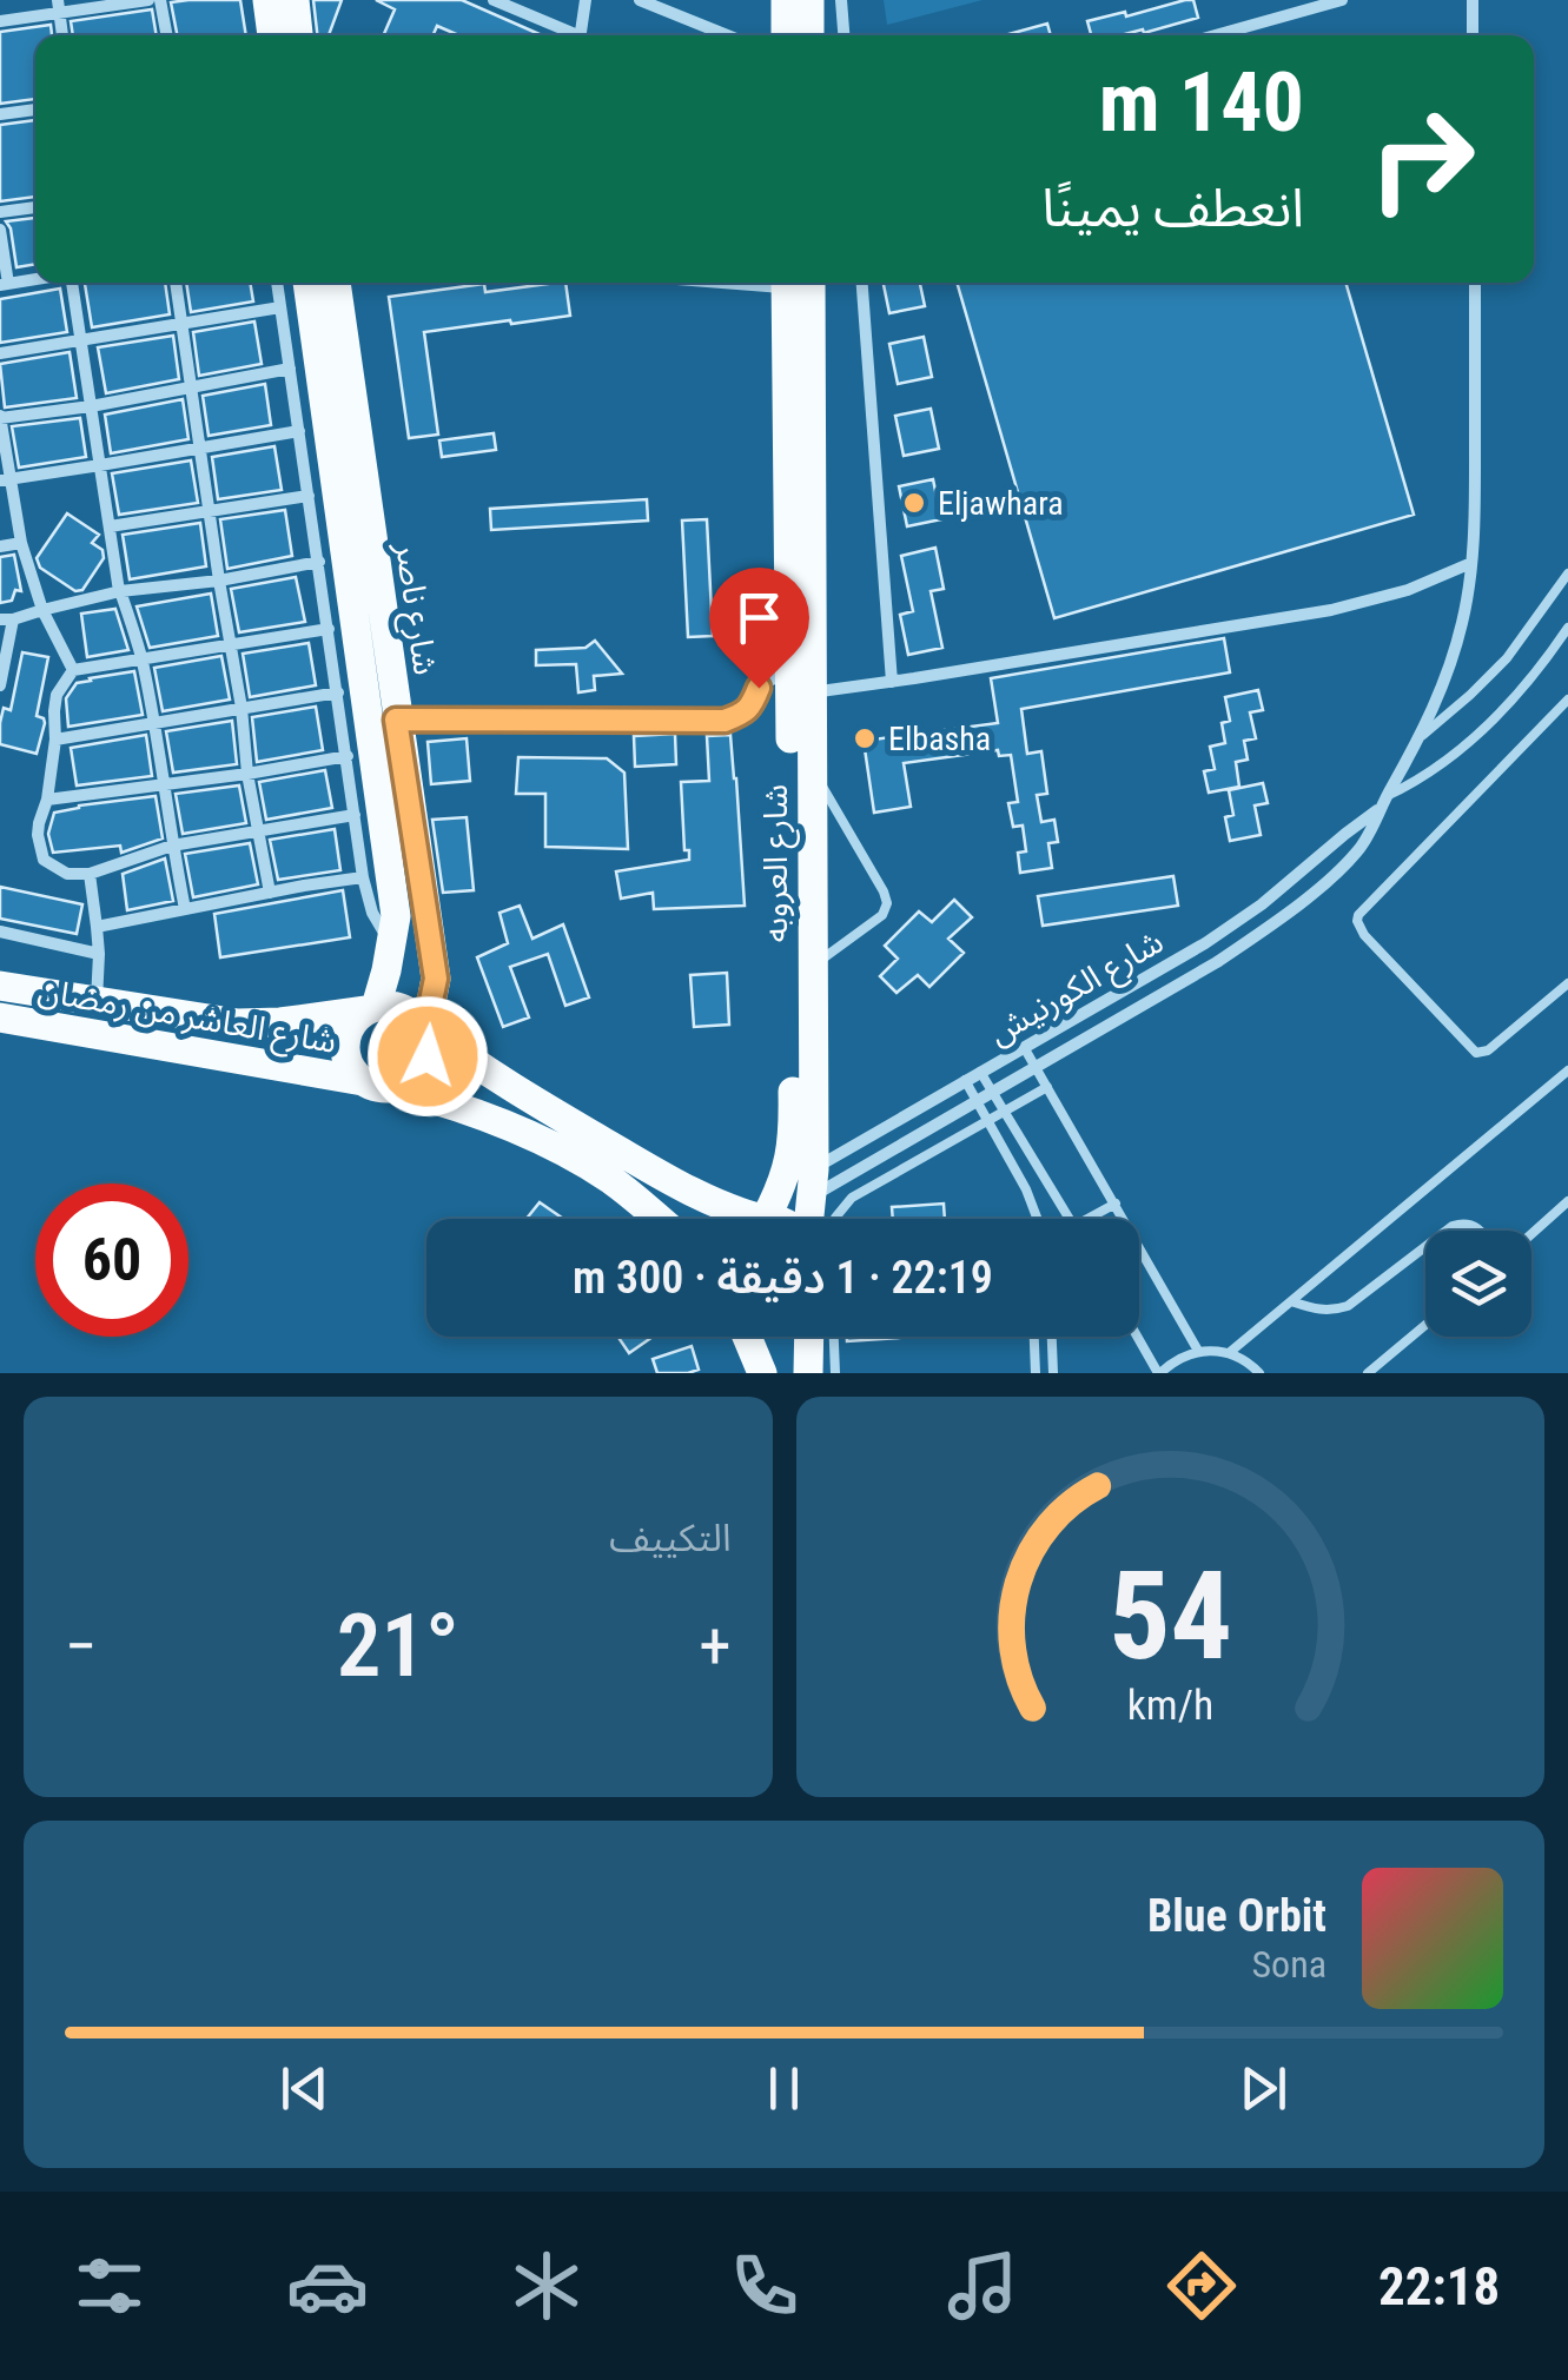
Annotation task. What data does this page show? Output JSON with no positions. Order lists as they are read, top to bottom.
{
  "streets": {
    "main road": ["شارع ناصر", "شارع العروبه", "شارع العاشر من رمضان"],
    "street": ["شارع الكورنيش"]
  },
  "crossings": [
    ["شارع ناصر", "شارع العاشر من رمضان"],
    ["شارع العروبه", "شارع الكورنيش"]
  ],
  "places": ["Eljawhara", "Elbasha"],
  "page": {
    "turn": ["140 m", "انعطف يمينًا"],
    "limit": "60",
    "trip": "22:19 · 1 دقيقة · 300 m",
    "tile": "التكييف",
    "heat": ["−", "21°", "+"],
    "song": ["Blue Orbit", "Sona"],
    "tabs": "22:18",
    "gauge": ["54", "km/h"]
  }
}
